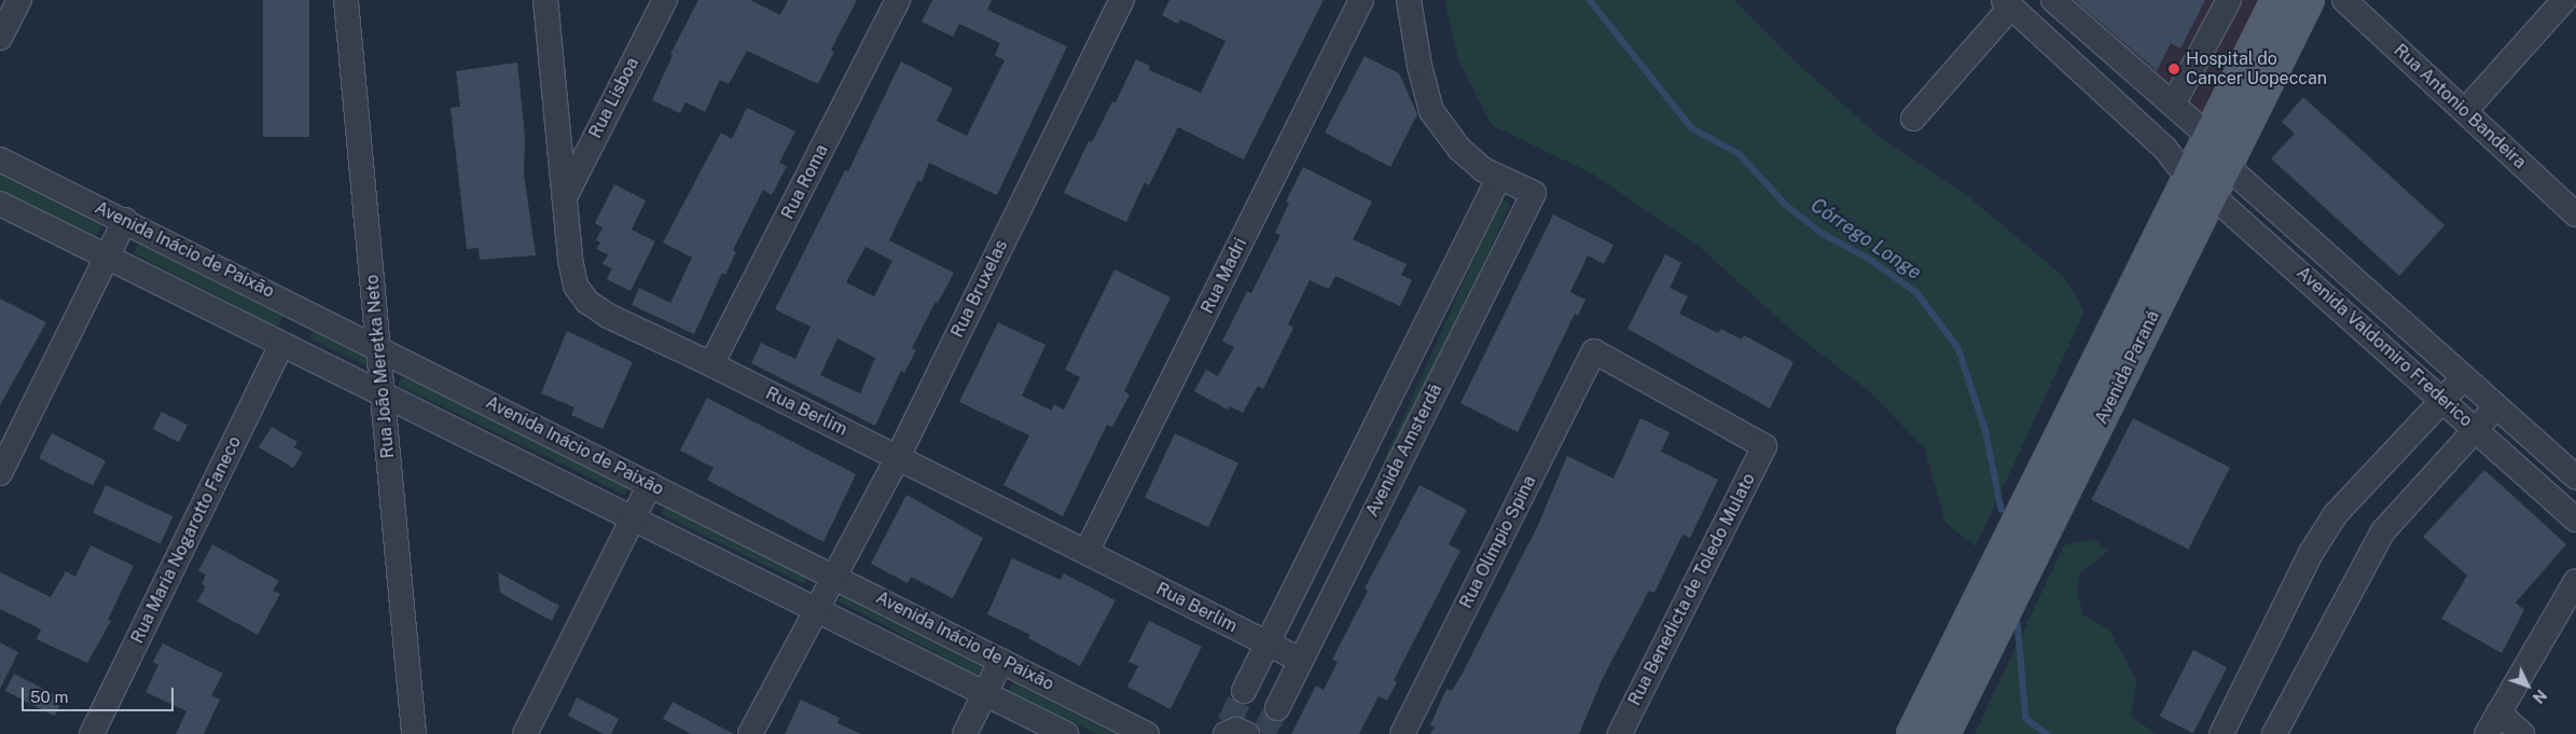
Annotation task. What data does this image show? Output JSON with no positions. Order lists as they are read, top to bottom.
{
  "streets": {
    "main road": ["Avenida Paraná"],
    "street": [
      "Rua Lisboa",
      "Rua Antonio Bandeira",
      "Rua Roma",
      "Avenida Inácio de Paixão",
      "Rua Madri",
      "Rua Bruxelas",
      "Avenida Valdomiro Frederico",
      "Rua João Meretka Neto",
      "Rua Berlim",
      "Avenida Amsterdã",
      "Rua Maria Nogarotto Faneco",
      "Rua Olímpio Spina",
      "Rua Benedicta de Toledo Mulato"
    ]
  },
  "crossings": [
    ["Rua Lisboa", "Rua Berlim"],
    ["Rua Roma", "Rua Berlim"],
    ["Avenida Inácio de Paixão", "Rua Bruxelas"],
    ["Avenida Inácio de Paixão", "Rua João Meretka Neto"],
    ["Rua Madri", "Rua Berlim"],
    ["Rua Bruxelas", "Rua Berlim"],
    ["Avenida Valdomiro Frederico", "Avenida Paraná"],
    ["Rua Berlim", "Avenida Amsterdã"],
    ["Rua Olímpio Spina", "Rua Benedicta de Toledo Mulato"]
  ],
  "water": ["Córrego Longe"],
  "places": ["Hospital do Cancer Uopeccan"],
  "scale_bar": "50 m",
  "north": "bottom right"
}
